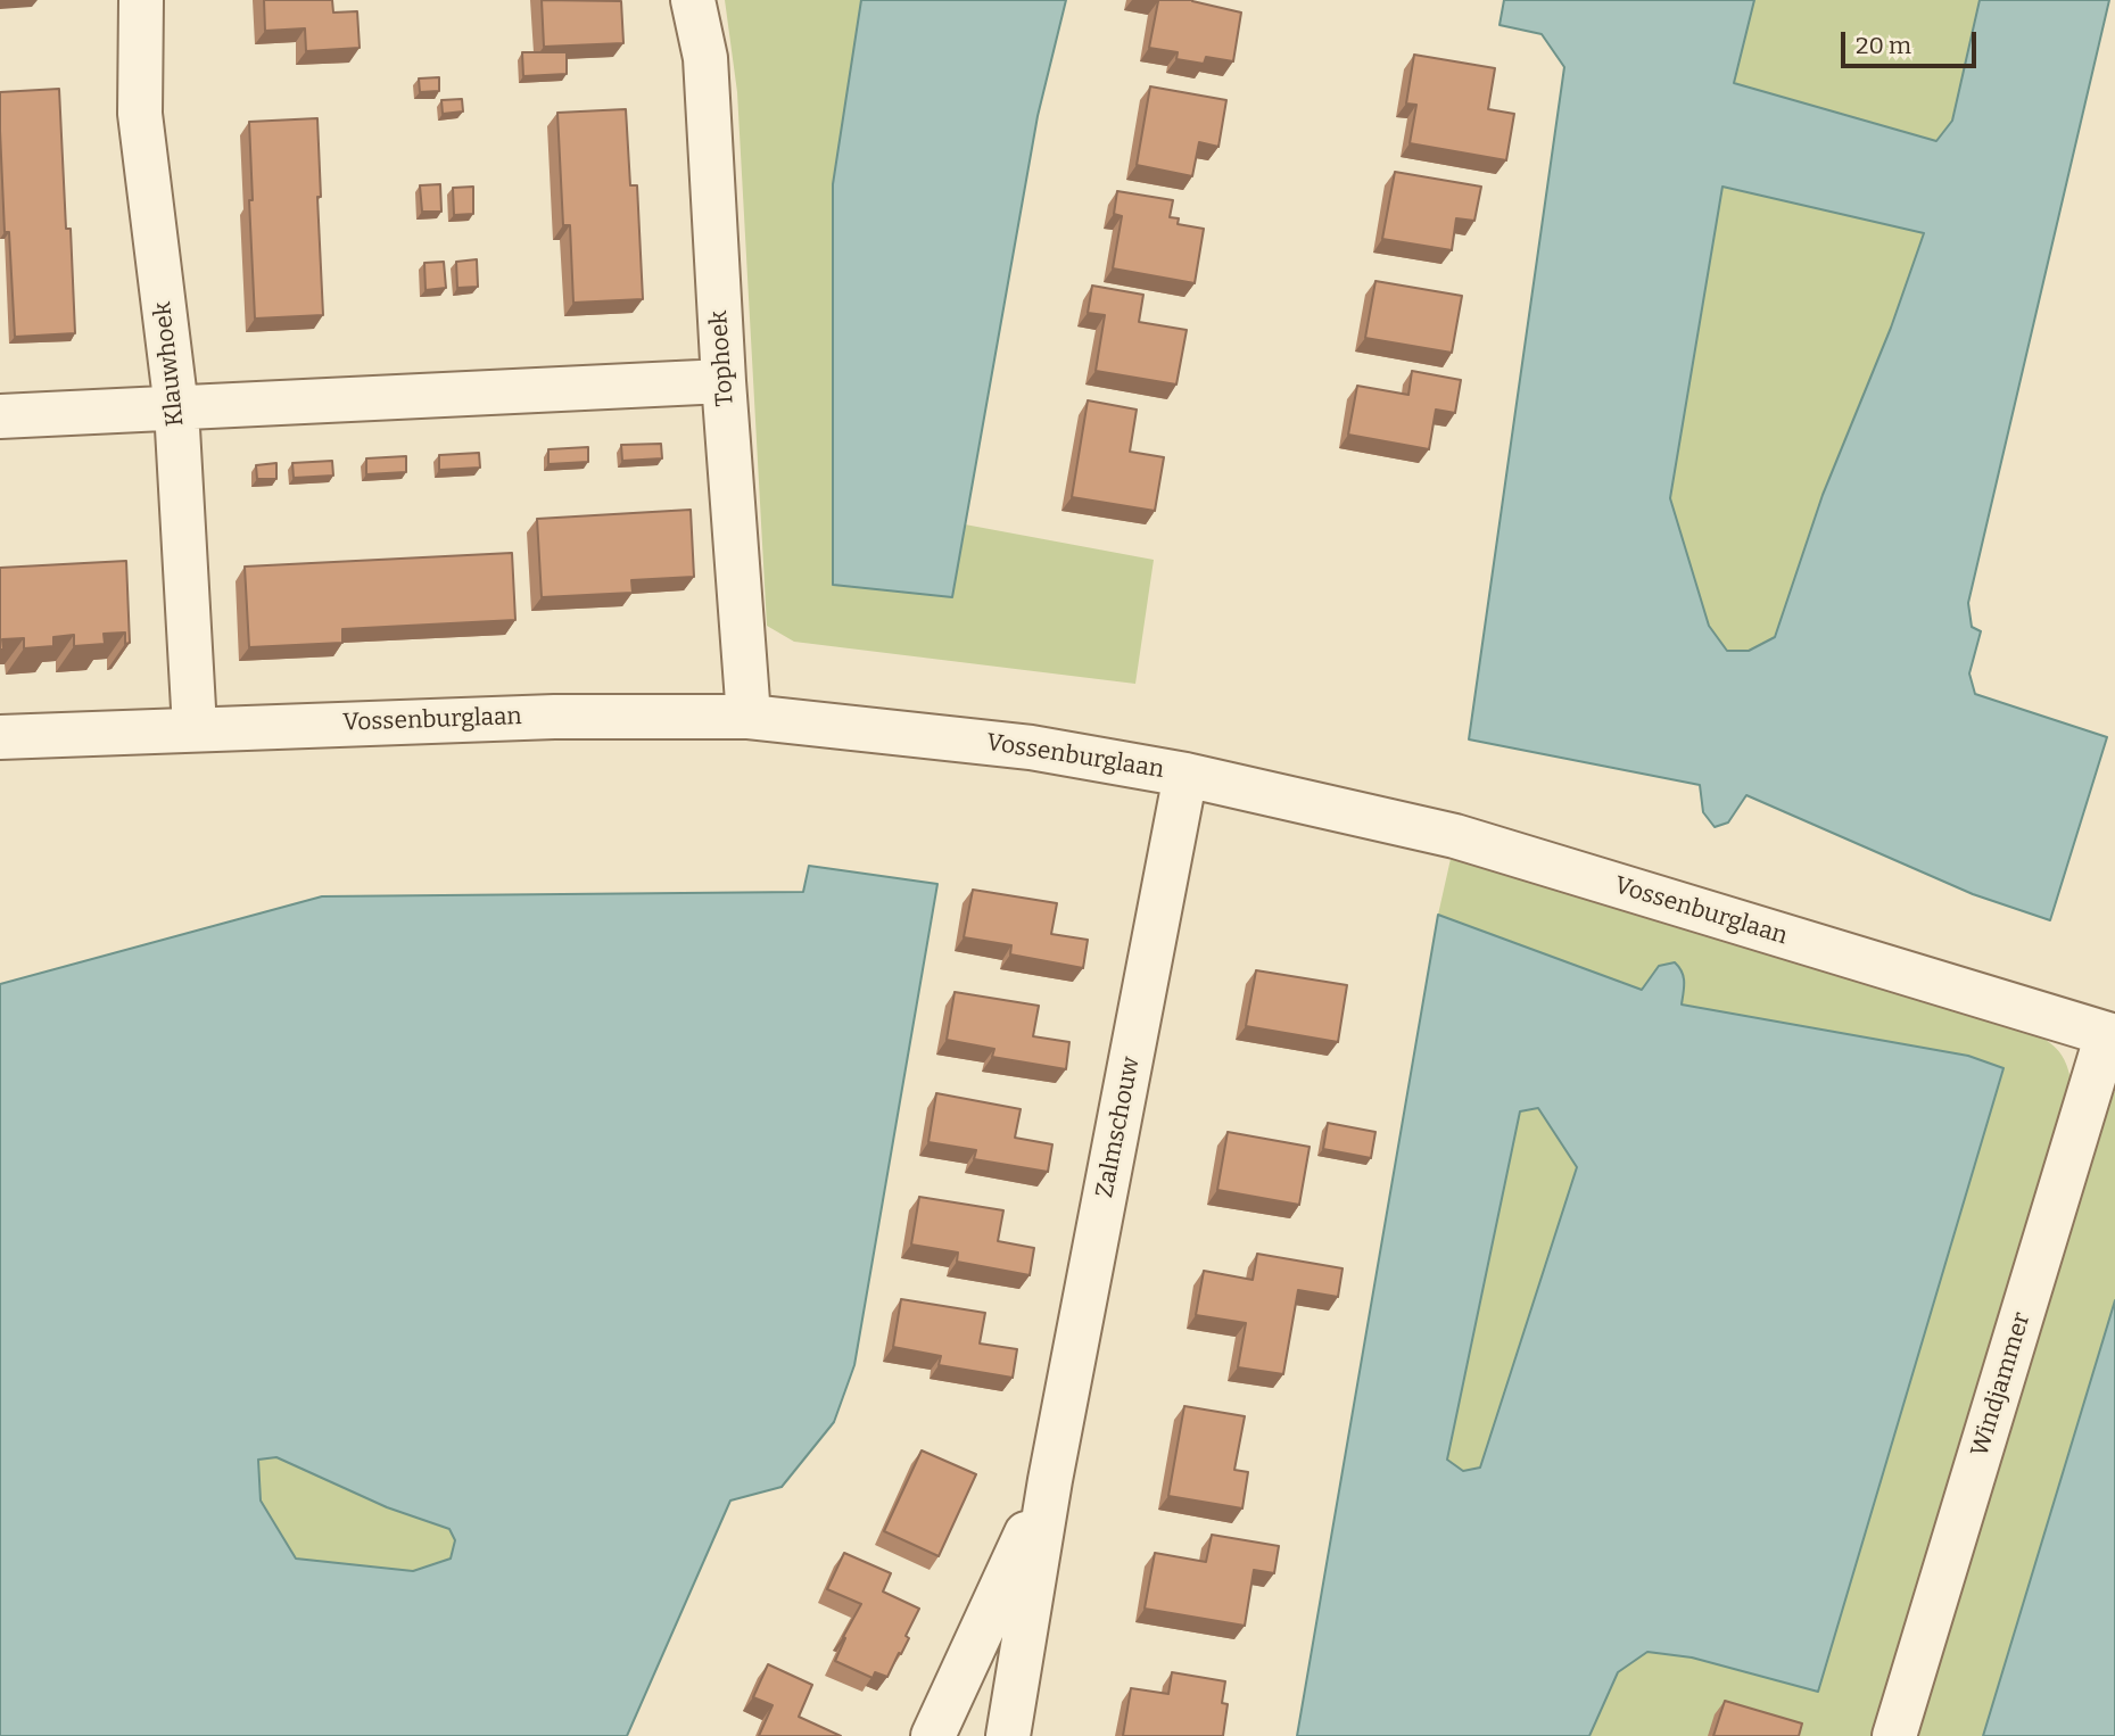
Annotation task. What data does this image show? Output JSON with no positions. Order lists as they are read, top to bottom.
{
  "streets": {
    "street": [
      "Tophoek",
      "Klauwhoek",
      "Vossenburglaan",
      "Zalmschouw",
      "Windjammer"
    ]
  },
  "crossings": [
    ["Tophoek", "Vossenburglaan"],
    ["Klauwhoek", "Vossenburglaan"],
    ["Vossenburglaan", "Zalmschouw"],
    ["Vossenburglaan", "Windjammer"]
  ],
  "scale_bar": "20 m"
}
